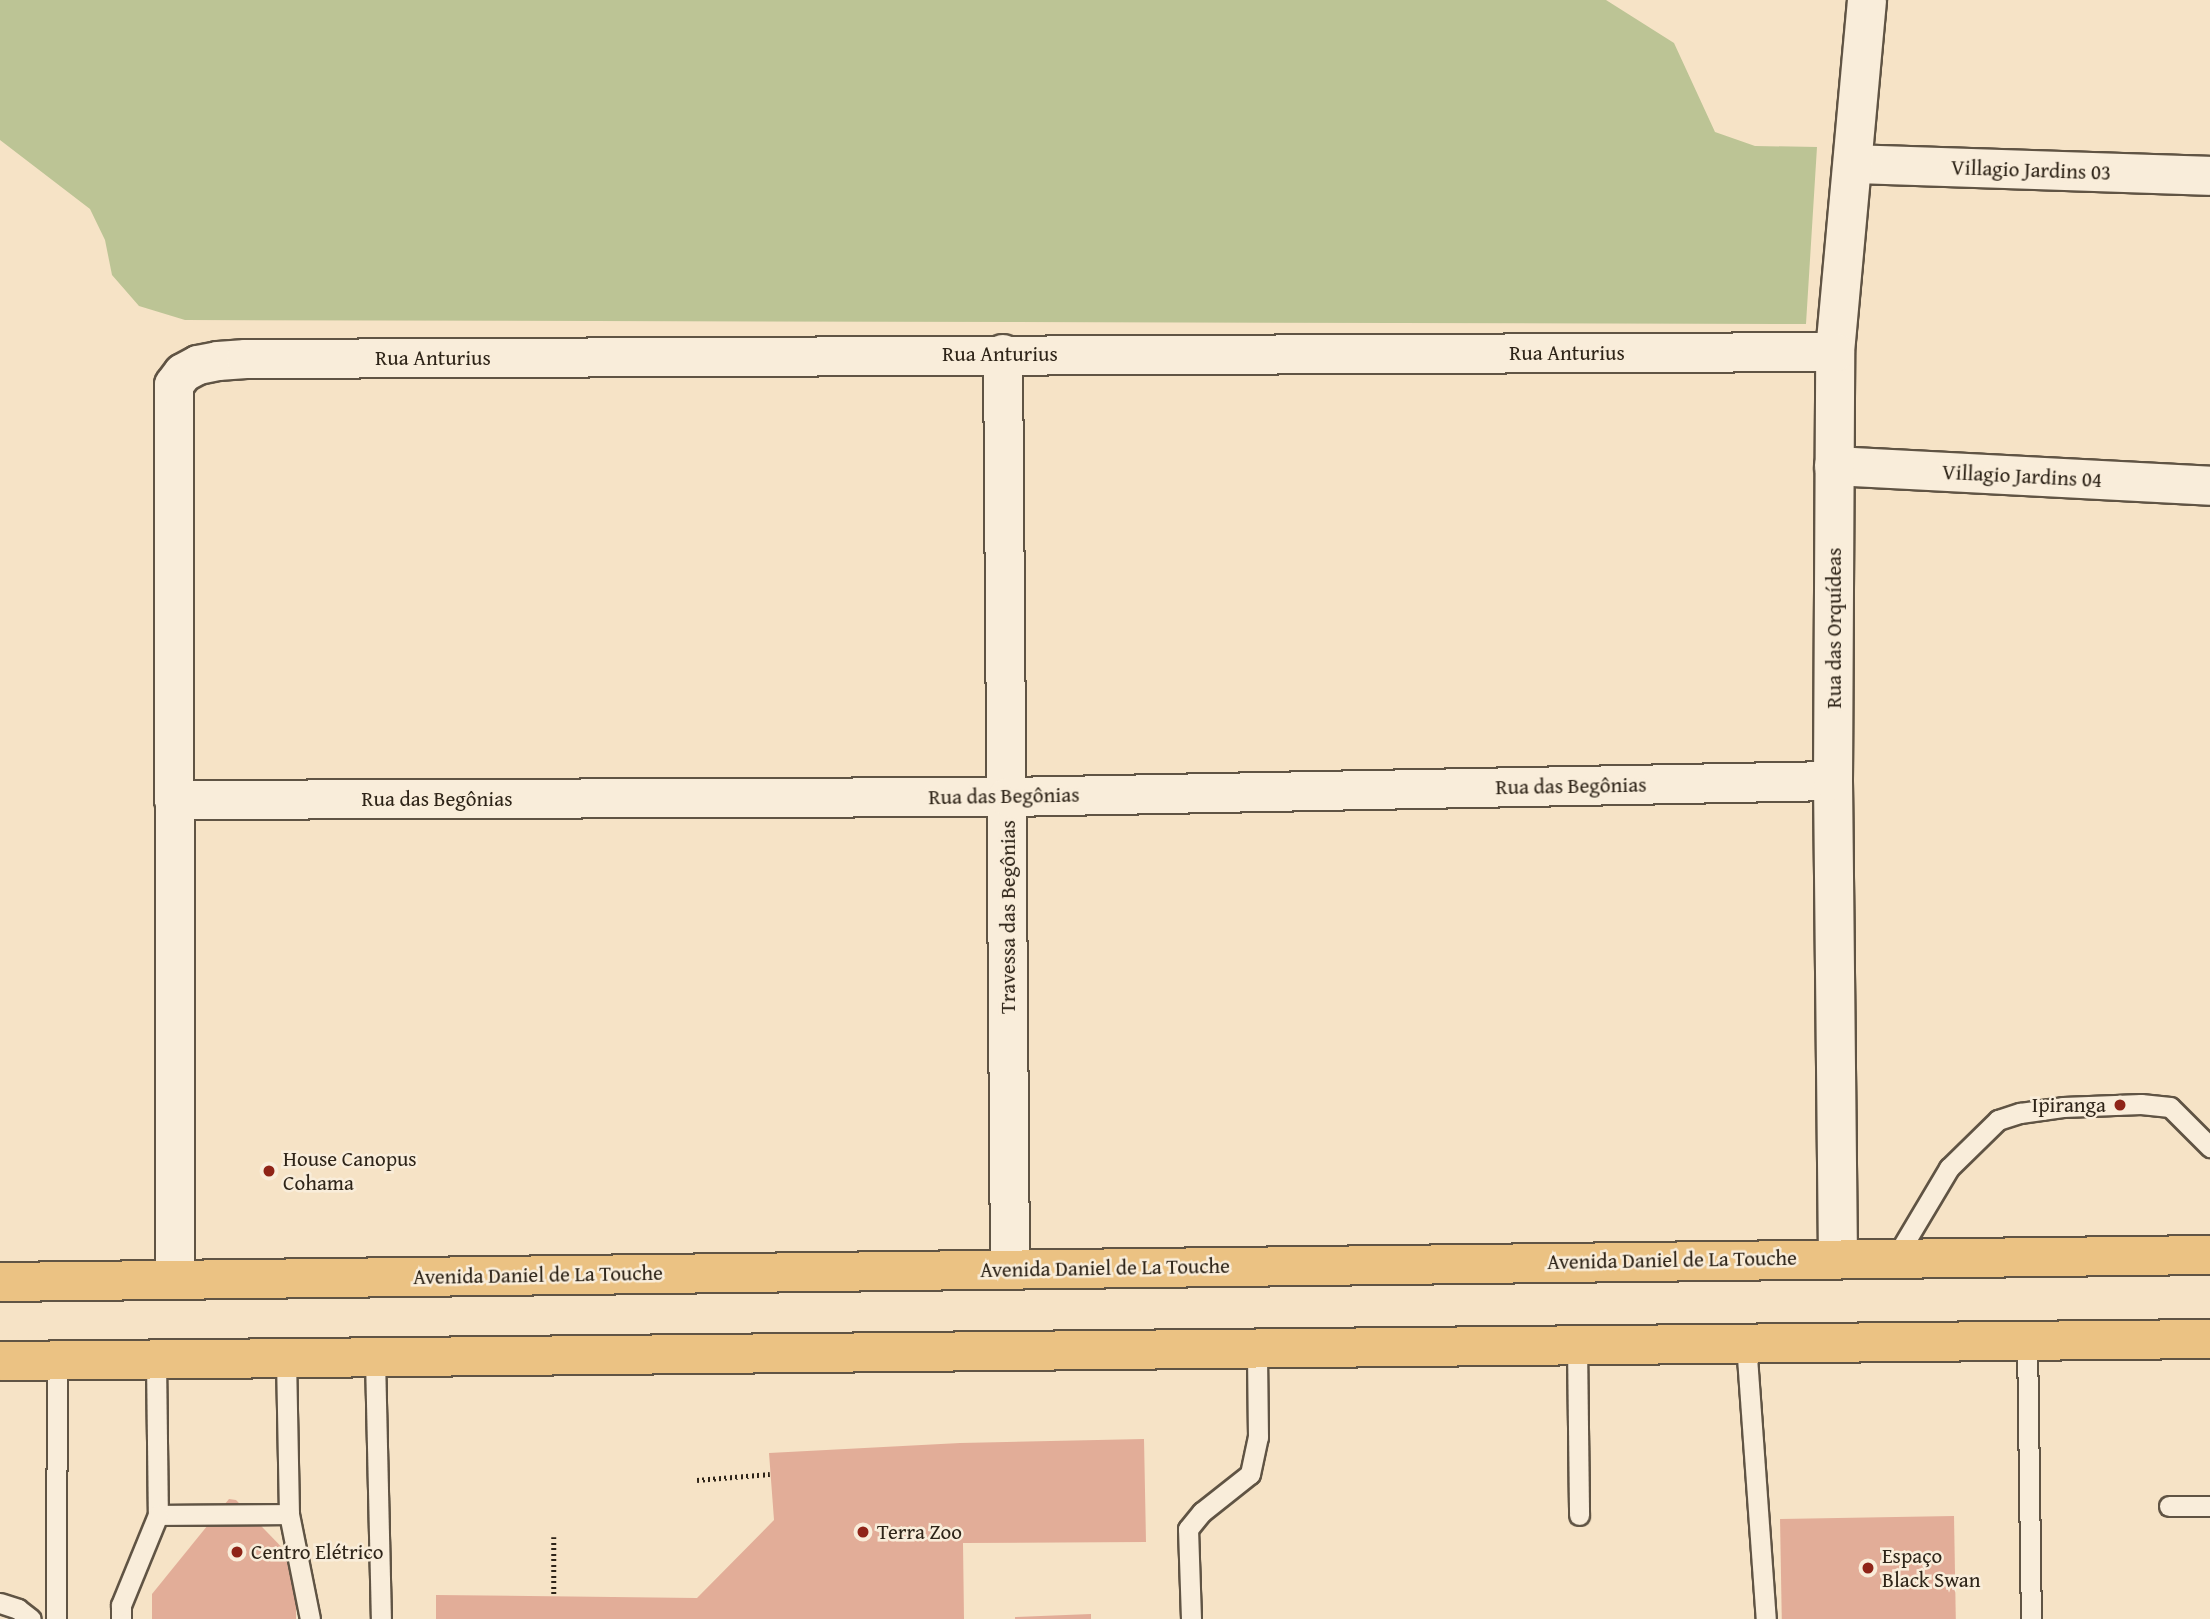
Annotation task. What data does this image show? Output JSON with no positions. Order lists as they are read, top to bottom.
{
  "streets": {
    "main road": ["Avenida Daniel de La Touche"],
    "street": [
      "Villagio Jardins 03",
      "Rua Anturius",
      "Villagio Jardins 04",
      "Rua das Orquídeas",
      "Rua das Begônias",
      "Travessa das Begônias"
    ]
  },
  "crossings": [
    ["Villagio Jardins 03", "Rua das Orquídeas"],
    ["Rua Anturius", "Rua das Orquídeas"],
    ["Rua Anturius", "Rua das Begônias"],
    ["Rua Anturius", "Travessa das Begônias"],
    ["Villagio Jardins 04", "Rua das Orquídeas"],
    ["Rua das Orquídeas", "Rua das Begônias"],
    ["Rua das Orquídeas", "Avenida Daniel de La Touche"],
    ["Rua das Begônias", "Travessa das Begônias"],
    ["Travessa das Begônias", "Avenida Daniel de La Touche"]
  ],
  "places": [
    "Ipiranga",
    "House Canopus Cohama",
    "Terra Zoo",
    "Centro Elétrico",
    "Espaço Black Swan"
  ]
}
